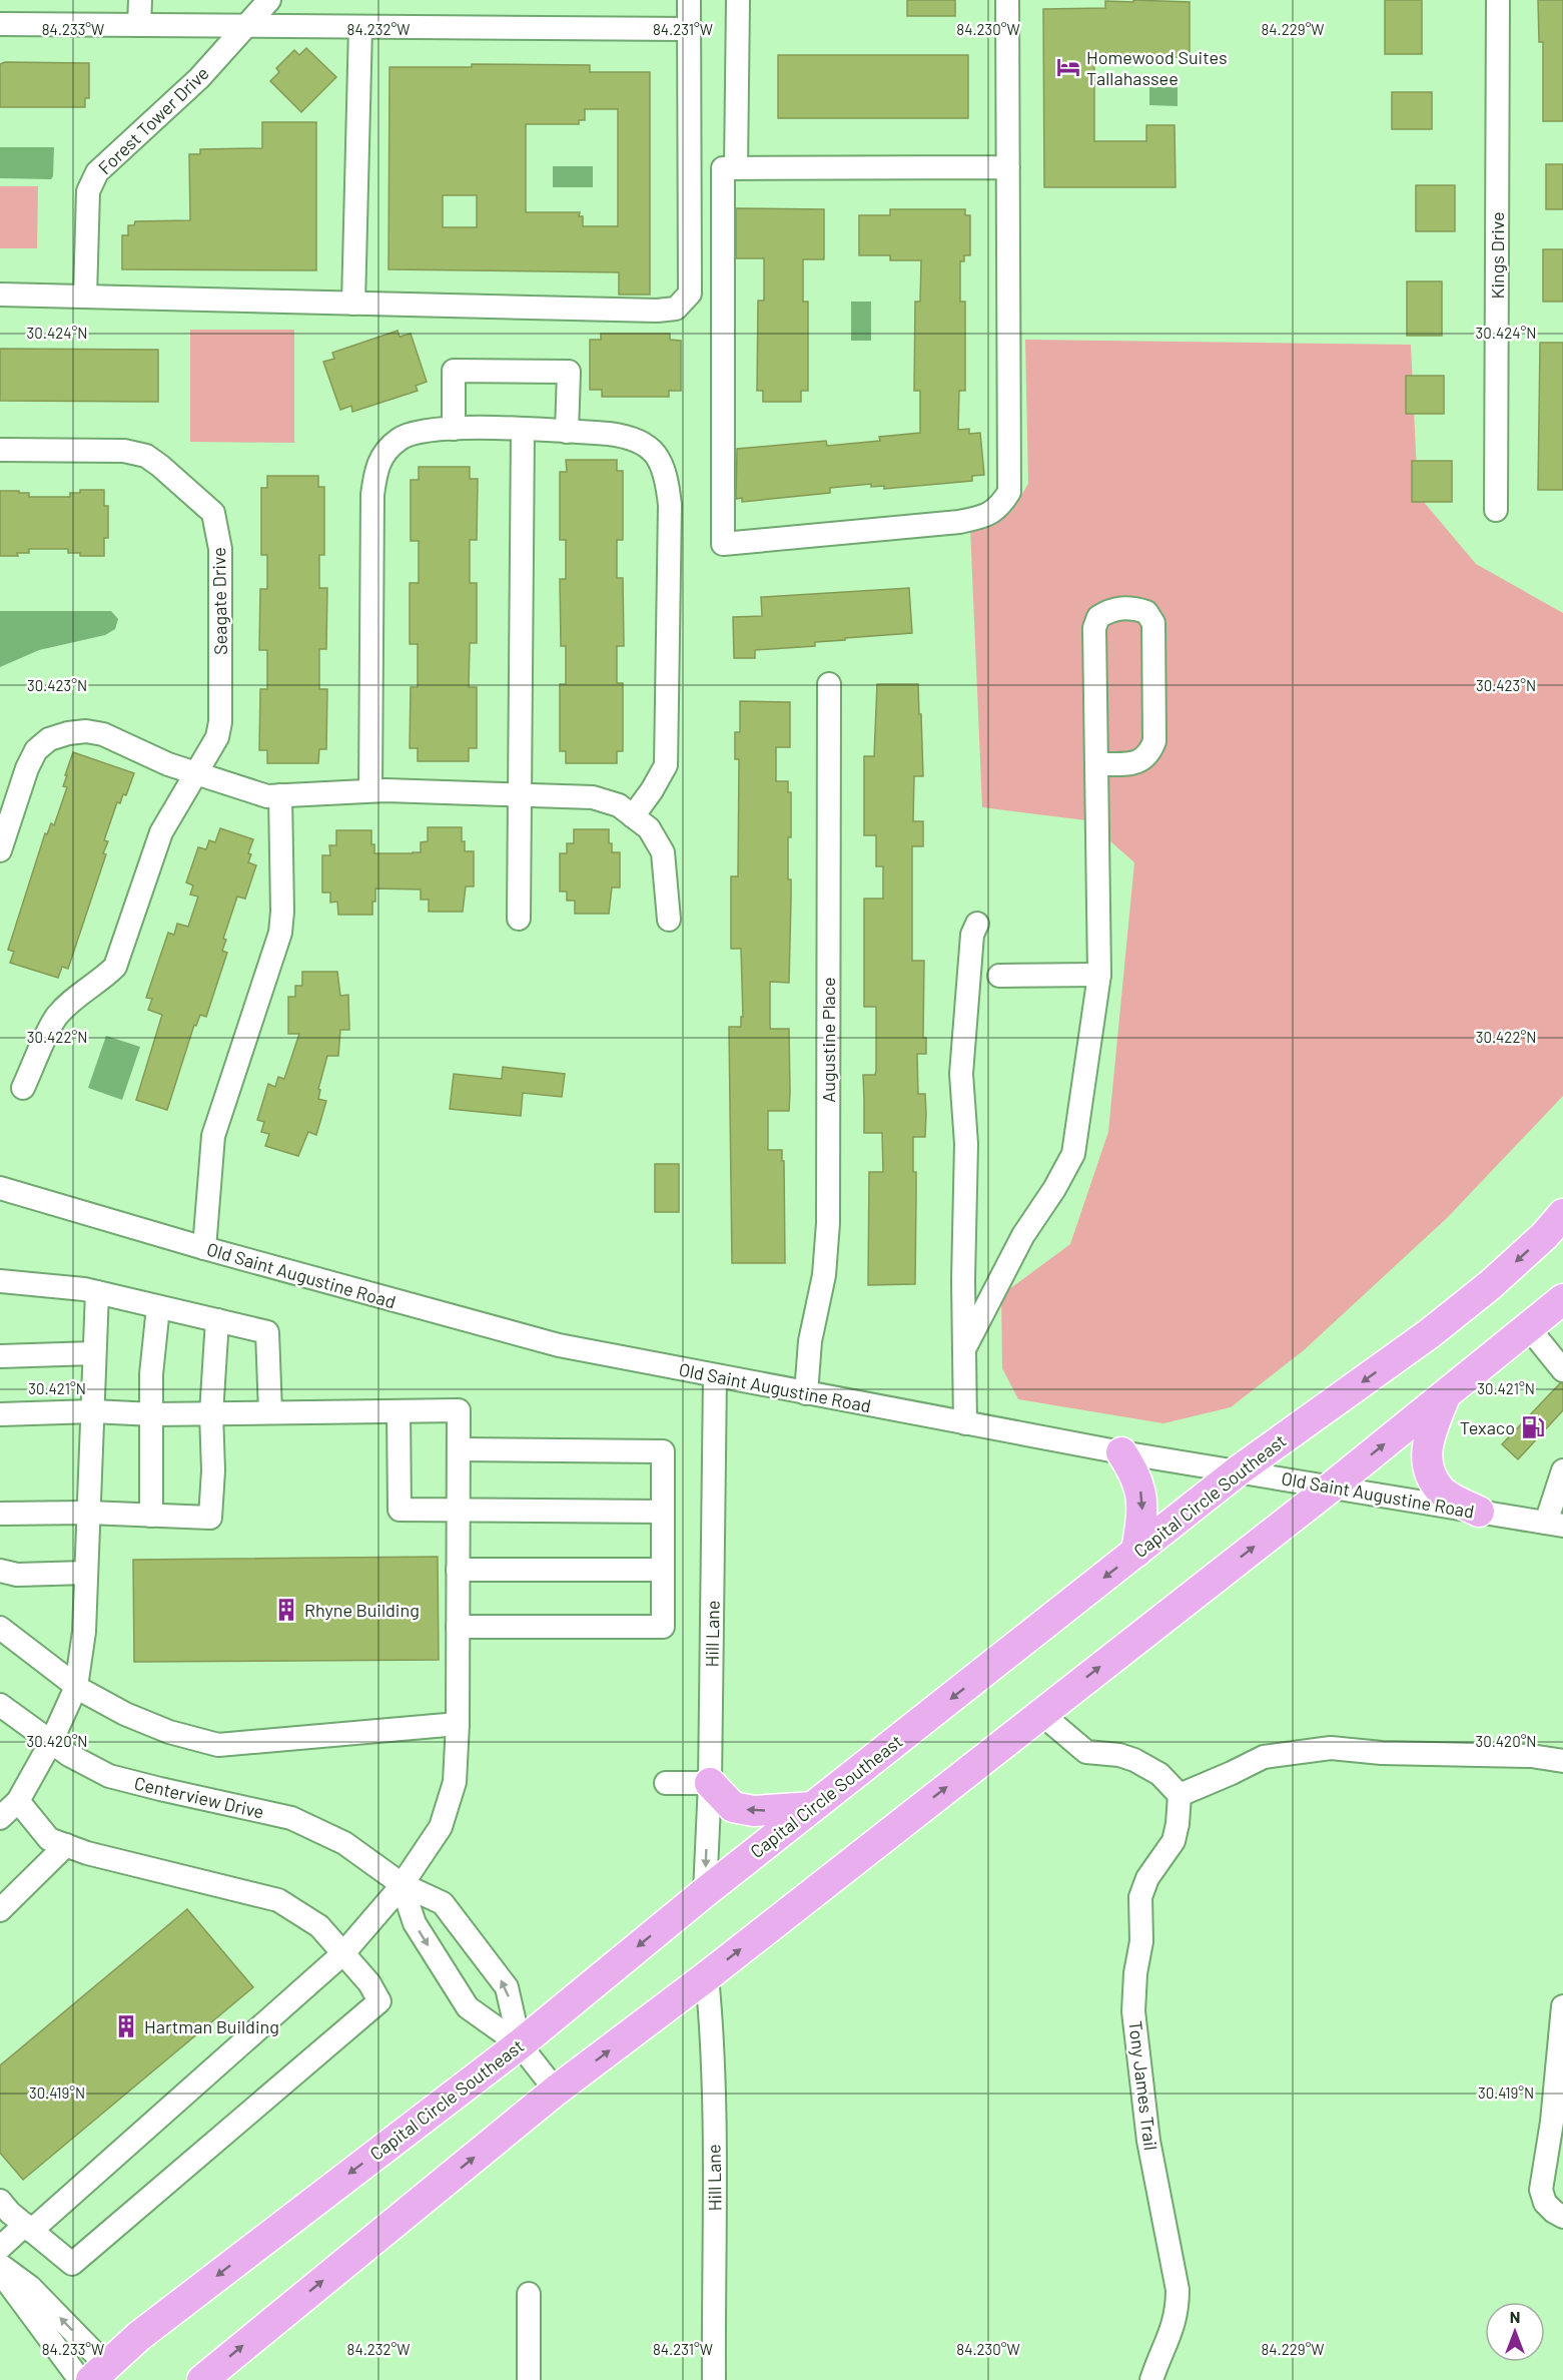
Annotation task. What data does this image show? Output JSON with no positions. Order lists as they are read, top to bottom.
{
  "streets": {
    "main road": ["Capital Circle Southeast"],
    "street": [
      "Forest Tower Drive",
      "Kings Drive",
      "Seagate Drive",
      "Augustine Place",
      "Old Saint Augustine Road",
      "Hill Lane",
      "Centerview Drive",
      "Tony James Trail"
    ]
  },
  "crossings": [
    ["Augustine Place", "Old Saint Augustine Road"],
    ["Old Saint Augustine Road", "Capital Circle Southeast"],
    ["Old Saint Augustine Road", "Hill Lane"],
    ["Capital Circle Southeast", "Hill Lane"],
    ["Capital Circle Southeast", "Centerview Drive"]
  ],
  "places": {
    "hotel": ["Homewood Suites Tallahassee"],
    "fuel station": ["Texaco"],
    "building": ["Rhyne Building", "Hartman Building"]
  },
  "north": "top",
  "coordinates": [
    "84.233°W",
    "84.232°W",
    "84.231°W",
    "84.230°W",
    "84.229°W",
    "30.424°N",
    "30.423°N",
    "30.422°N",
    "30.421°N",
    "30.420°N",
    "30.419°N"
  ]
}
